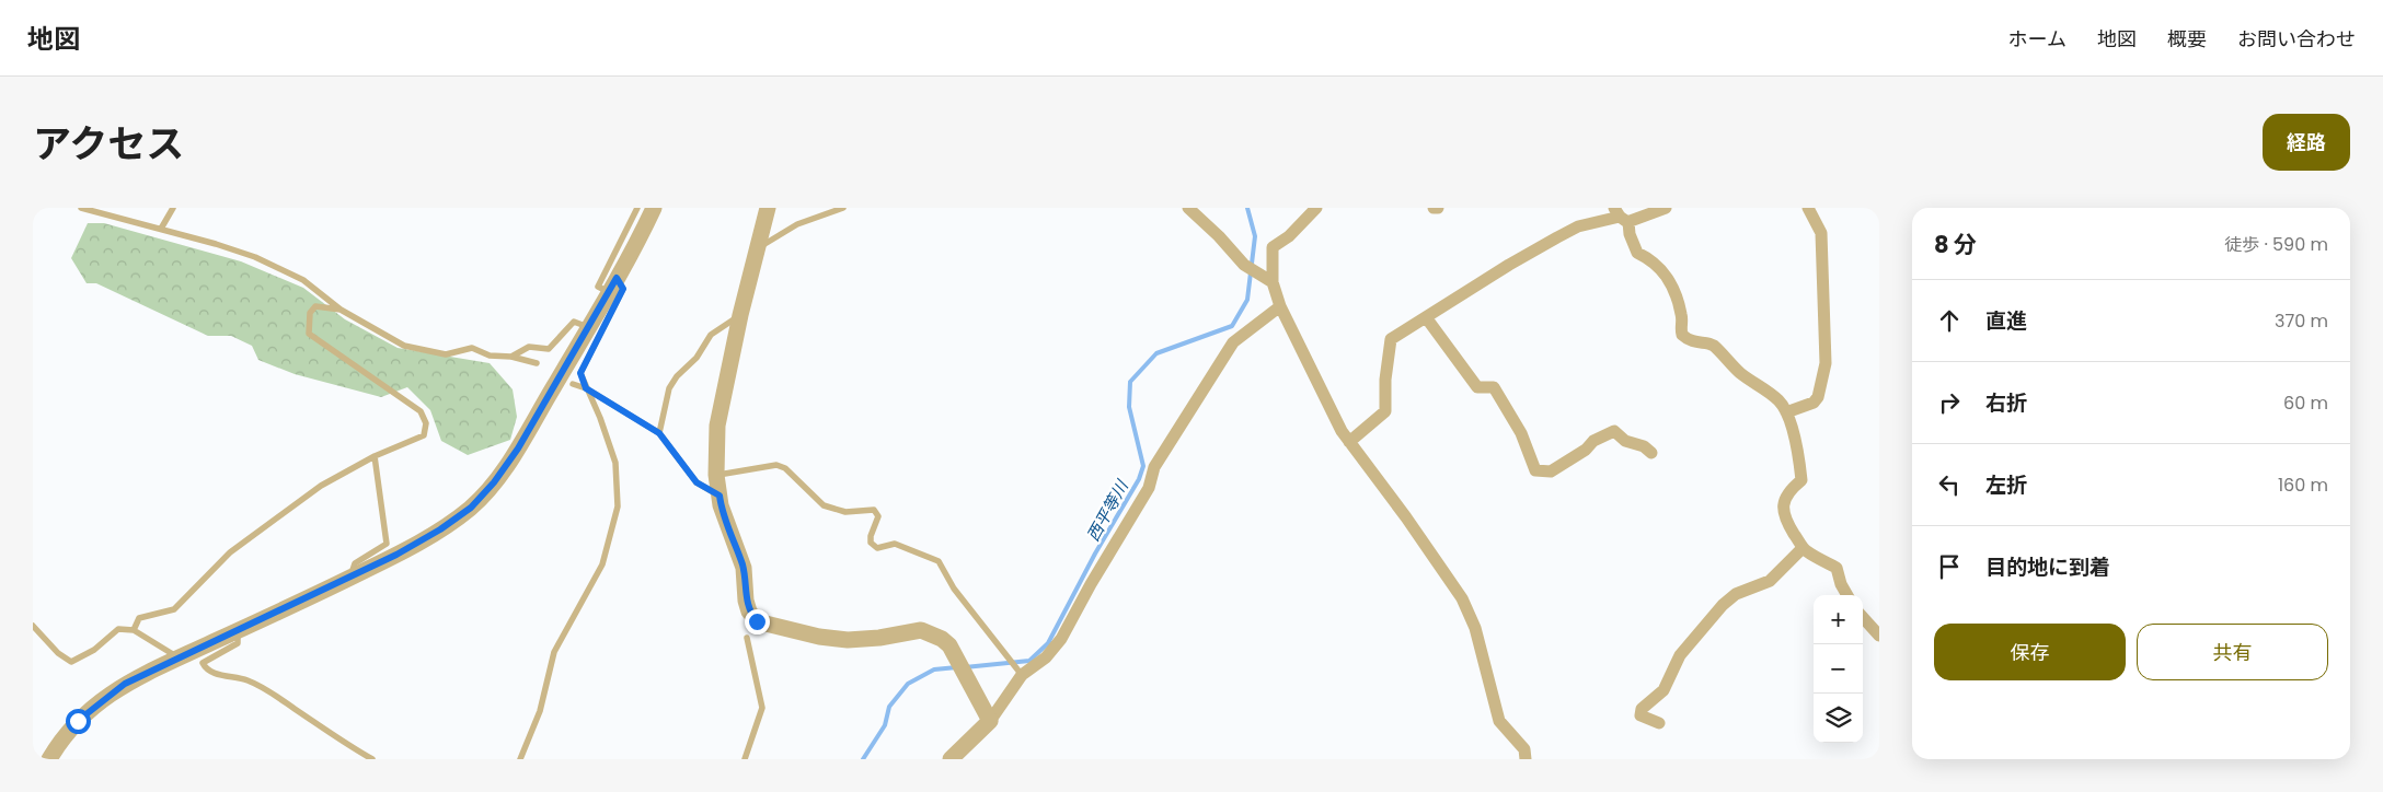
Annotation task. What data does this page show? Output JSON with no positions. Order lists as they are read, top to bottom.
{
  "water": ["西平等川"],
  "page": {
    "header": "地図",
    "nav": [
      "ホーム",
      "地図",
      "概要",
      "お問い合わせ"
    ],
    "title": "アクセス",
    "buttons": [
      "経路",
      ["保存", "共有"]
    ],
    "heading": ["8 分", "徒歩 · 590 m"],
    "list": [
      ["直進", "370 m"],
      ["右折", "60 m"],
      ["左折", "160 m"],
      "目的地に到着"
    ],
    "map_buttons": ["+", "−"]
  }
}
